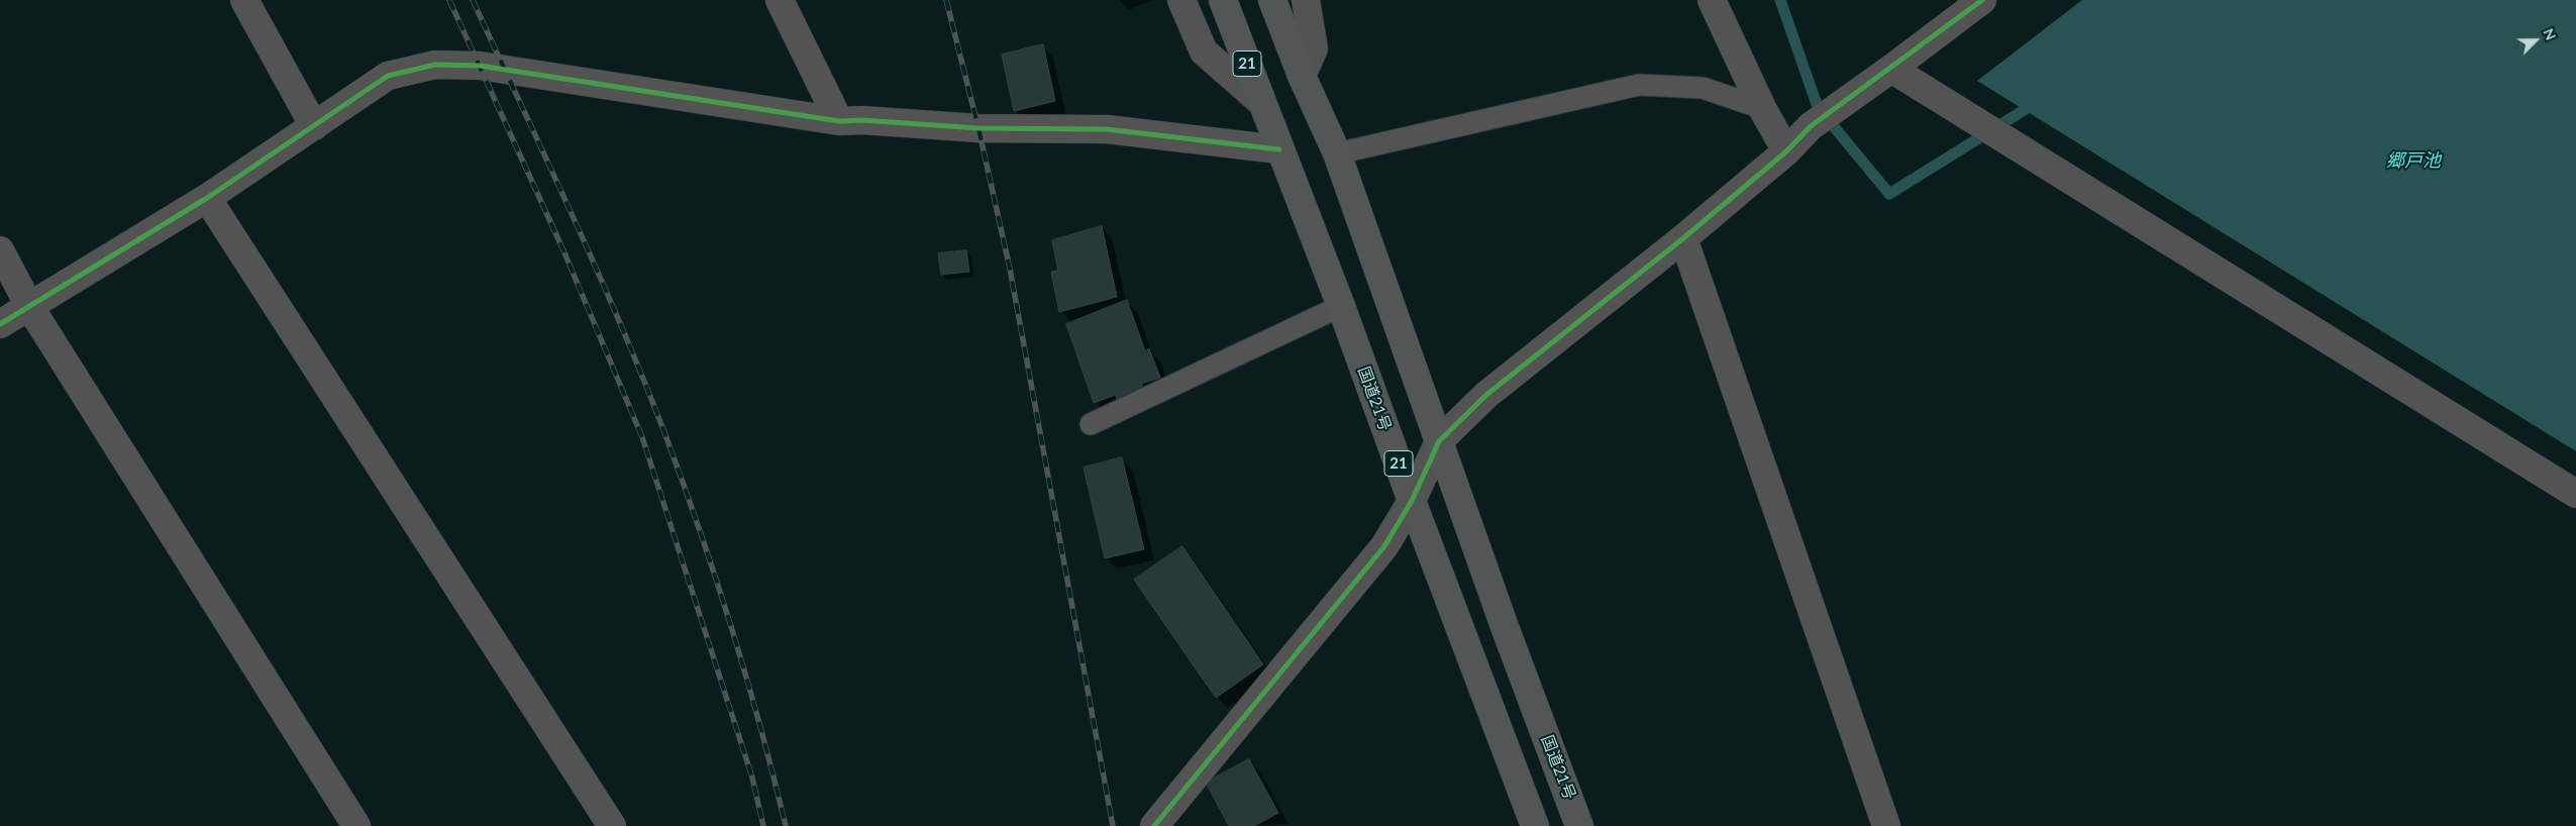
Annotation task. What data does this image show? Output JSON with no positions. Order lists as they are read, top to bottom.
{
  "streets": {
    "highway": ["21", "国道21号"]
  },
  "water": ["郷戸池"],
  "north": "top right"
}
